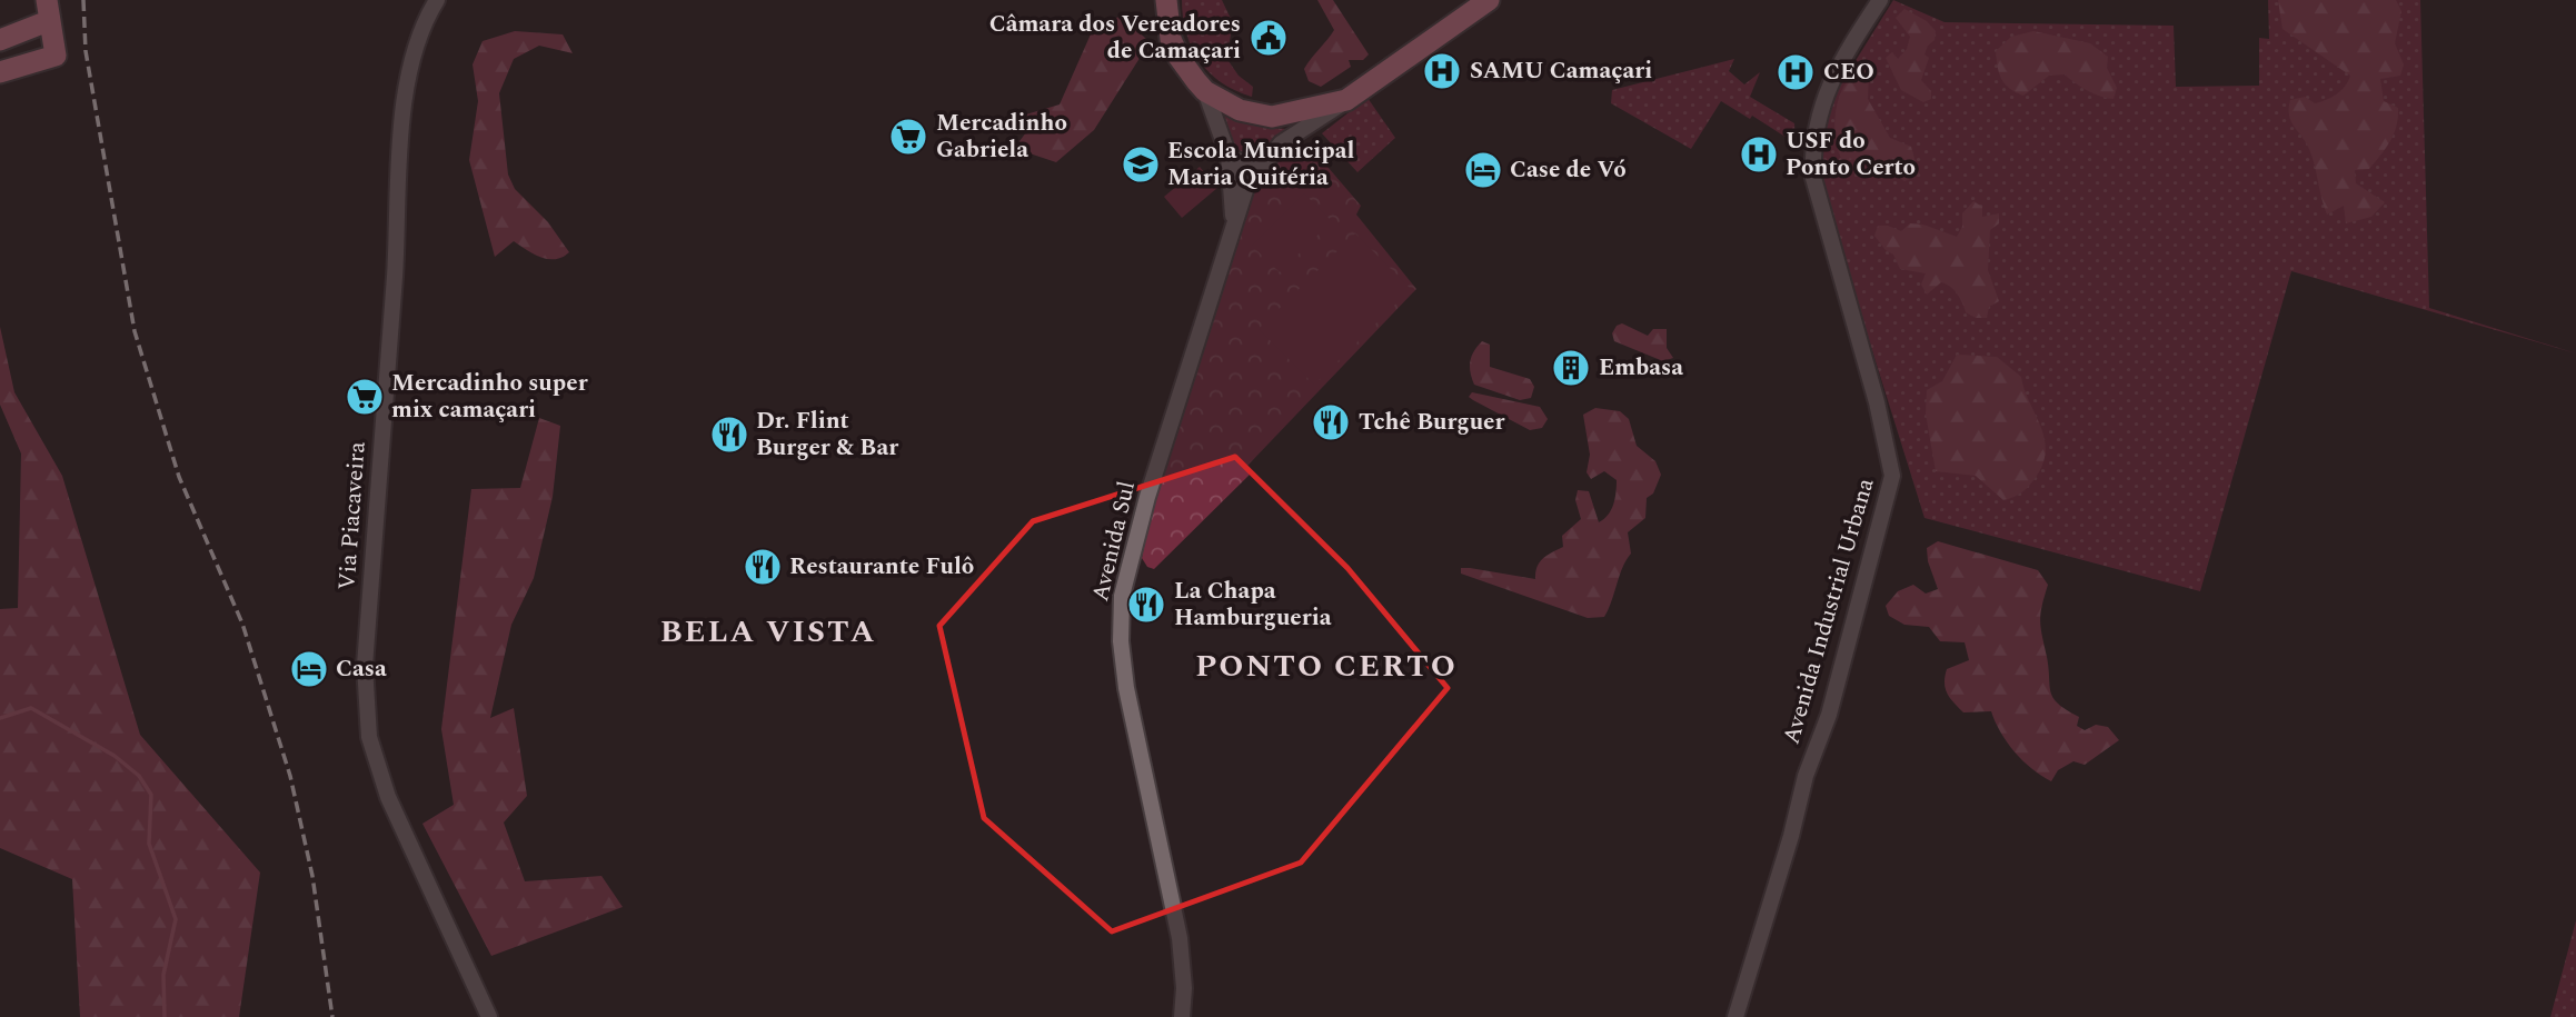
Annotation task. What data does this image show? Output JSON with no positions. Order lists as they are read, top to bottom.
{
  "streets": {
    "street": ["Via Piacaveira", "Avenida Sul", "Avenida Industrial Urbana"]
  },
  "districts": ["BELA VISTA", "PONTO CERTO"],
  "places": {
    "public building": ["Câmara dos Vereadores de Camaçari"],
    "hospital": ["SAMU Camaçari", "CEO", "USF do Ponto Certo"],
    "supermarket": ["Mercadinho Gabriela", "Mercadinho super mix camaçari"],
    "school or university": ["Escola Municipal Maria Quitéria"],
    "hotel": ["Case de Vó", "Casa"],
    "building": ["Embasa"],
    "restaurant": [
      "Tchê Burguer",
      "Dr. Flint Burger & Bar",
      "Restaurante Fulô",
      "La Chapa Hamburgueria"
    ]
  }
}
